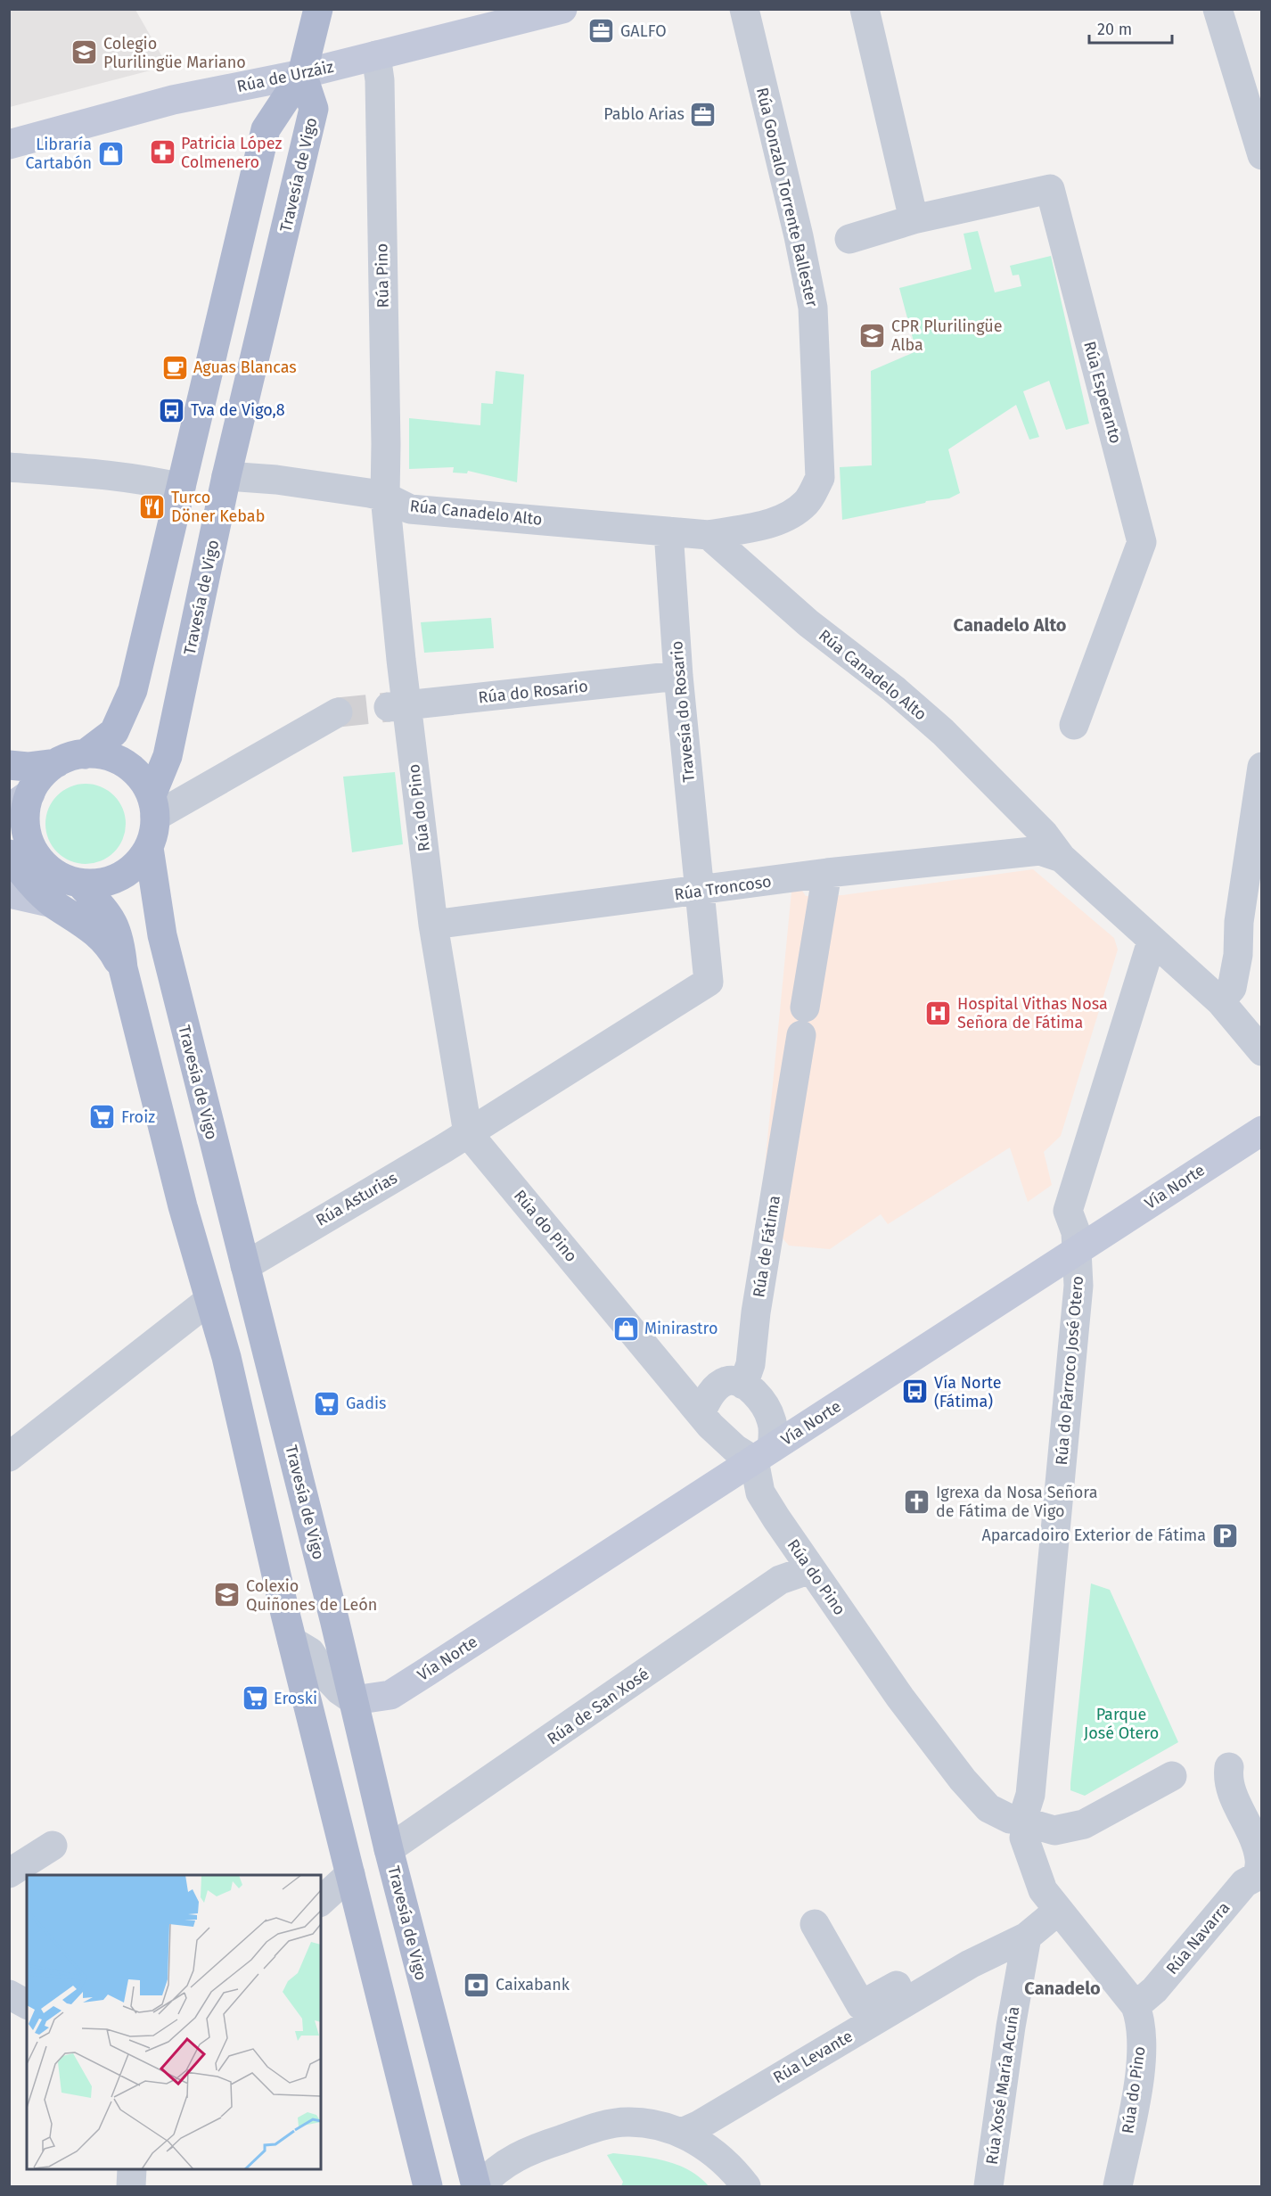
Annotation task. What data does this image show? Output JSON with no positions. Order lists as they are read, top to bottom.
{
  "streets": {
    "main road": ["Travesía de Vigo"],
    "street": [
      "Rúa de Urzáiz",
      "Rúa Gonzalo Torrente Ballester",
      "Rúa Pino",
      "Rúa Esperanto",
      "Rúa Canadelo Alto",
      "Rúa do Rosario",
      "Travesía do Rosario",
      "Rúa do Pino",
      "Rúa Troncoso",
      "Vía Norte",
      "Rúa Asturias",
      "Rúa de Fátima",
      "Rúa do Párroco José Otero",
      "Rúa de San Xosé",
      "Rúa Navarra",
      "Rúa Levante",
      "Rúa Xosé María Acuña"
    ]
  },
  "crossings": [
    ["Rúa de Urzáiz", "Travesía de Vigo"],
    ["Rúa de Urzáiz", "Rúa Pino"],
    ["Travesía de Vigo", "Rúa Canadelo Alto"],
    ["Travesía de Vigo", "Vía Norte"],
    ["Travesía de Vigo", "Rúa Asturias"],
    ["Travesía de Vigo", "Rúa de San Xosé"],
    ["Rúa Gonzalo Torrente Ballester", "Rúa Canadelo Alto"],
    ["Rúa Pino", "Rúa Canadelo Alto"],
    ["Rúa Pino", "Rúa do Pino"],
    ["Rúa Canadelo Alto", "Travesía do Rosario"],
    ["Rúa Canadelo Alto", "Rúa do Pino"],
    ["Rúa Canadelo Alto", "Rúa Troncoso"],
    ["Rúa Canadelo Alto", "Rúa do Párroco José Otero"],
    ["Rúa do Rosario", "Travesía do Rosario"],
    ["Rúa do Rosario", "Rúa do Pino"],
    ["Travesía do Rosario", "Rúa do Pino"],
    ["Travesía do Rosario", "Rúa Troncoso"],
    ["Travesía do Rosario", "Rúa Asturias"],
    ["Rúa do Pino", "Rúa Troncoso"],
    ["Rúa do Pino", "Vía Norte"],
    ["Rúa do Pino", "Rúa Asturias"],
    ["Rúa do Pino", "Rúa de Fátima"],
    ["Rúa do Pino", "Rúa do Párroco José Otero"],
    ["Rúa do Pino", "Rúa de San Xosé"],
    ["Rúa do Pino", "Rúa Navarra"],
    ["Rúa do Pino", "Rúa Levante"],
    ["Rúa Troncoso", "Rúa de Fátima"],
    ["Vía Norte", "Rúa de Fátima"],
    ["Vía Norte", "Rúa do Párroco José Otero"],
    ["Rúa Levante", "Rúa Xosé María Acuña"]
  ],
  "districts": ["Canadelo Alto", "Canadelo"],
  "parks": ["Parque José Otero"],
  "places": {
    "office": ["GALFO", "Pablo Arias"],
    "school or university": ["Colegio Plurilingüe Mariano", "CPR Plurilingüe Alba", "Colexio Quiñones de León"],
    "pharmacy": ["Patricia López Colmenero"],
    "shop": ["Libraría Cartabón", "Minirastro"],
    "cafe": ["Aguas Blancas"],
    "bus stop": ["Tva de Vigo,8", "Vía Norte (Fátima)"],
    "restaurant": ["Turco Döner Kebab"],
    "hospital": ["Hospital Vithas Nosa Señora de Fátima"],
    "supermarket": ["Froiz", "Gadis", "Eroski"],
    "church": ["Igrexa da Nosa Señora de Fátima de Vigo"],
    "parking": ["Aparcadoiro Exterior de Fátima"],
    "bank": ["Caixabank"]
  },
  "scale_bar": "20 m"
}
